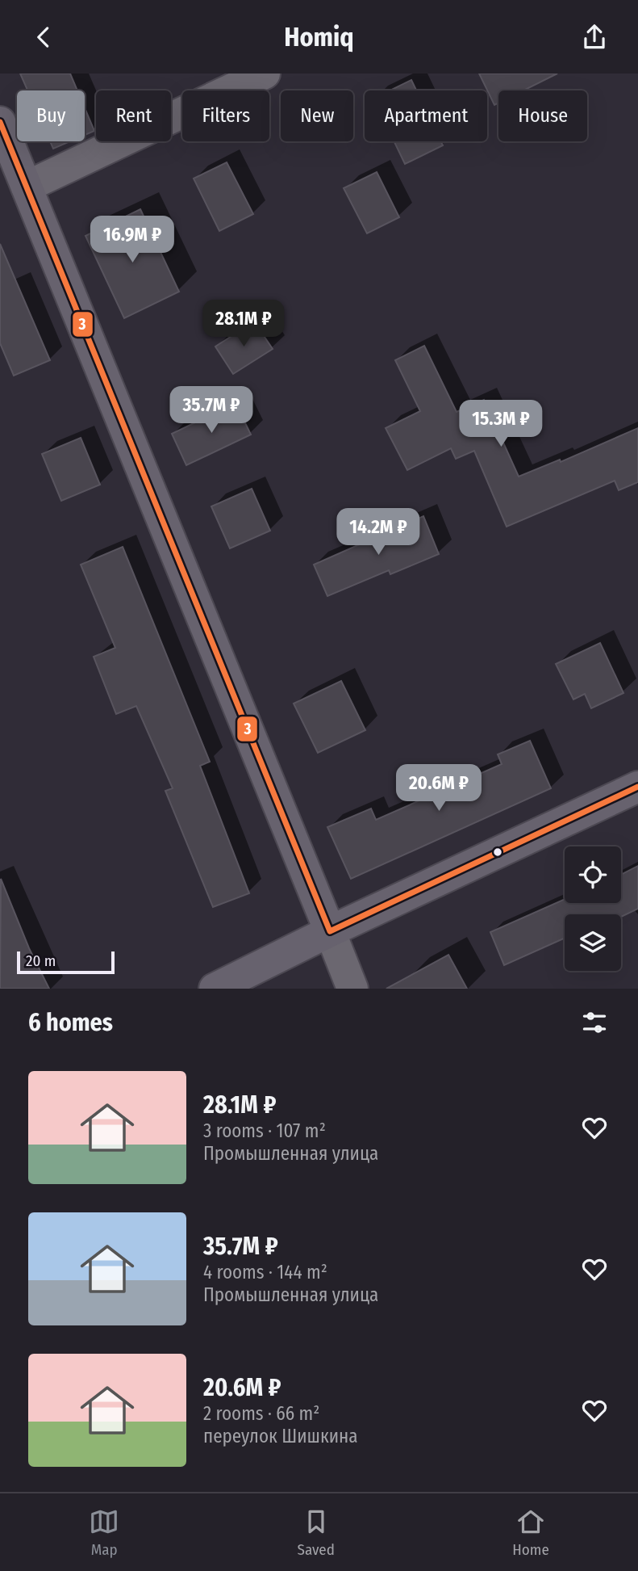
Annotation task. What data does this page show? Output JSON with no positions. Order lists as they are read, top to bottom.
{
  "lines": ["transit line 3"],
  "scale_bar": "20 m",
  "page": {
    "header": "Homiq",
    "chip": [
      "Buy",
      "Rent",
      "Filters",
      "New",
      "Apartment",
      "House"
    ],
    "price": [
      "16.9M ₽",
      "28.1M ₽",
      "35.7M ₽",
      "15.3M ₽",
      "14.2M ₽",
      "20.6M ₽"
    ],
    "scale": "20 m",
    "heading": "6 homes",
    "list": [
      {
        "name": "28.1M ₽",
        "note": "3 rooms · 107 m² · Промышленная улица"
      },
      {
        "name": "35.7M ₽",
        "note": "4 rooms · 144 m² · Промышленная улица"
      },
      {
        "name": "20.6M ₽",
        "note": "2 rooms · 66 m² · переулок Шишкина"
      }
    ],
    "tabs": ["Map", "Saved", "Home"]
  }
}
